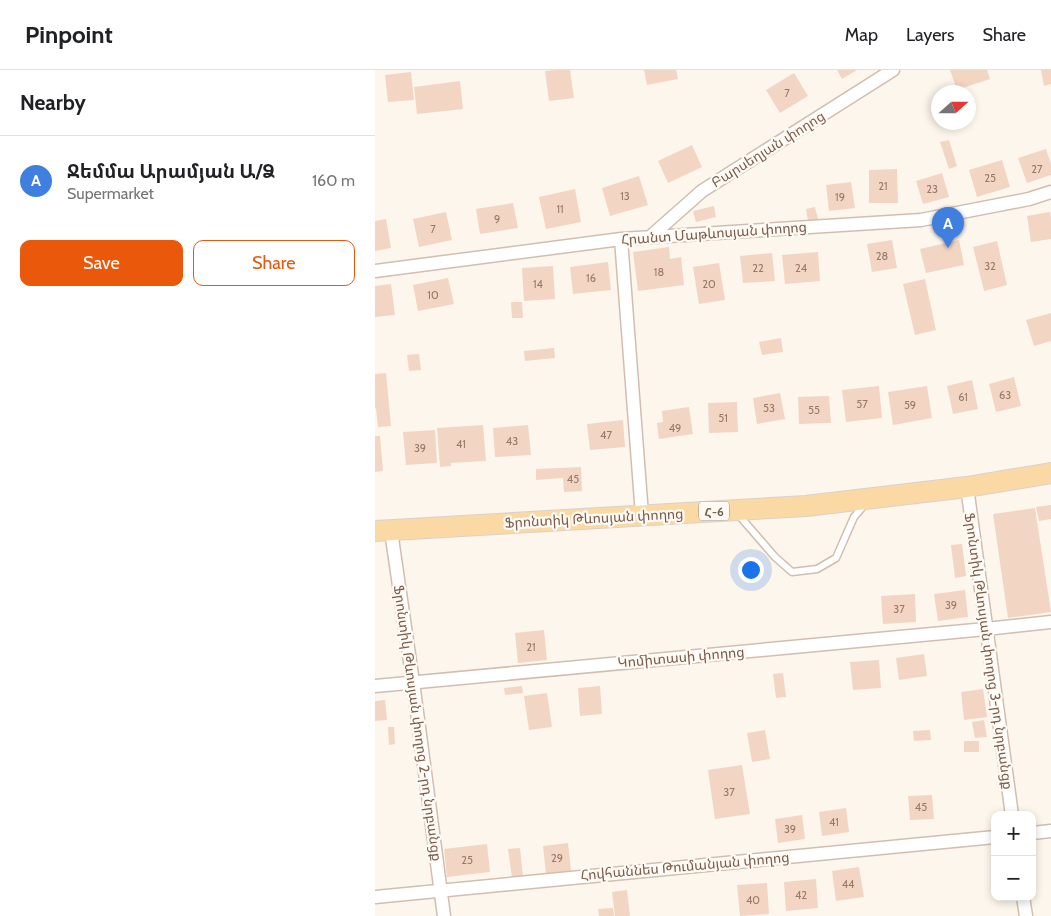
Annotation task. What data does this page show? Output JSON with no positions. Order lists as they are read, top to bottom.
{
  "streets": {
    "main road": ["Հ-6", "Ֆրոնտիկ Թևոսյան փողոց"],
    "street": [
      "Բարսեղյան փողոց",
      "Հրանտ Մաթևոսյան փողոց",
      "Ֆրոնտիկ Թևոսյան փողոց 3-րդ նրբանցք",
      "Կոմիտասի փողոց",
      "Ֆրոնտիկ Թևոսյան փողոց 2-րդ նրբանցք",
      "Հովհաննես Թումանյան փողոց"
    ]
  },
  "crossings": [
    ["Բարսեղյան փողոց", "Հրանտ Մաթևոսյան փողոց"],
    ["Ֆրոնտիկ Թևոսյան փողոց", "Ֆրոնտիկ Թևոսյան փողոց 3-րդ նրբանցք"],
    ["Ֆրոնտիկ Թևոսյան փողոց", "Ֆրոնտիկ Թևոսյան փողոց 2-րդ նրբանցք"],
    ["Ֆրոնտիկ Թևոսյան փողոց 3-րդ նրբանցք", "Կոմիտասի փողոց"],
    ["Կոմիտասի փողոց", "Ֆրոնտիկ Թևոսյան փողոց 2-րդ նրբանցք"],
    ["Ֆրոնտիկ Թևոսյան փողոց 2-րդ նրբանցք", "Հովհաննես Թումանյան փողոց"]
  ],
  "house_numbers": [
    "7",
    "27",
    "25",
    "21",
    "23",
    "13",
    "19",
    "11",
    "9",
    "7",
    "28",
    "32",
    "22",
    "24",
    "18",
    "16",
    "14",
    "20",
    "10",
    "63",
    "61",
    "57",
    "59",
    "53",
    "55",
    "51",
    "49",
    "47",
    "43",
    "41",
    "39",
    "45",
    "39",
    "37",
    "21",
    "37",
    "45",
    "41",
    "39",
    "29",
    "25",
    "44",
    "42",
    "40"
  ],
  "north": "right",
  "page": {
    "header": "Pinpoint",
    "nav": ["Map", "Layers", "Share"],
    "heading": "Nearby",
    "list": [
      {
        "mark": "A",
        "name": "Ջեմմա Արամյան Ա/Ձ",
        "note": "Supermarket",
        "value": "160 m"
      }
    ],
    "pins": "A",
    "buttons": ["Save", "Share"],
    "map_buttons": ["+", "−"]
  }
}
